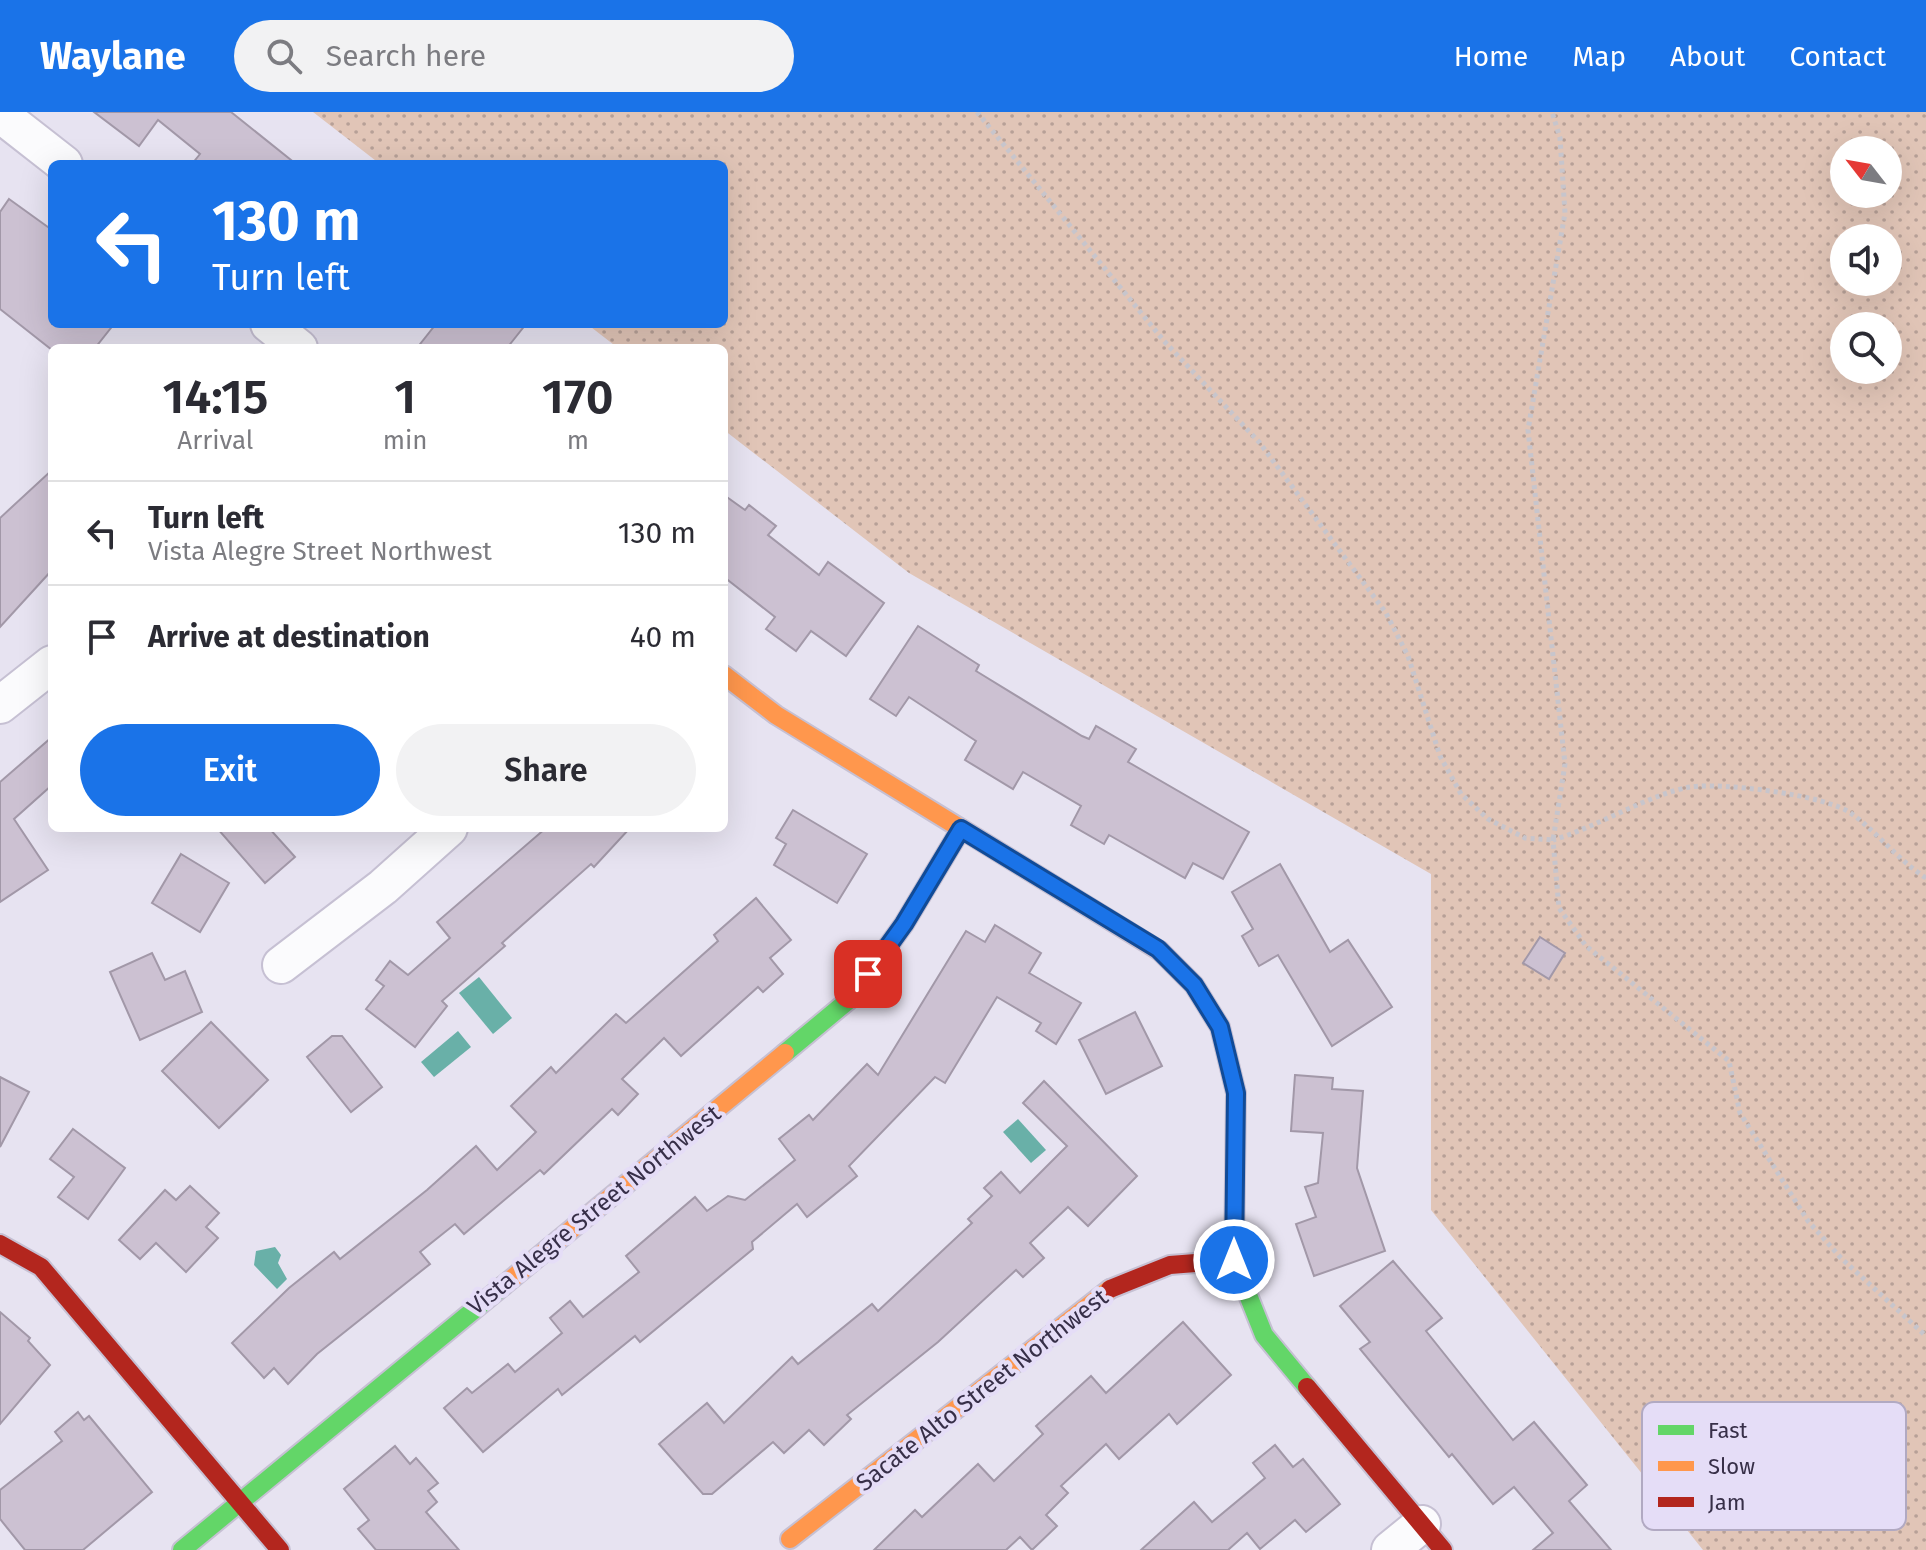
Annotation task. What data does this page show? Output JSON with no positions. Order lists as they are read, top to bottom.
{
  "streets": {
    "street": ["Vista Alegre Street Northwest", "Sacate Alto Street Northwest"]
  },
  "legend": ["Fast", "Slow", "Jam"],
  "north": "top left",
  "page": {
    "header": "Waylane",
    "search": "Search here",
    "nav": [
      "Home",
      "Map",
      "About",
      "Contact"
    ],
    "turn": ["130 m", "Turn left"],
    "eta": [
      "14:15",
      "Arrival",
      "1",
      "min",
      "170",
      "m"
    ],
    "list": [
      {
        "name": "Turn left",
        "note": "Vista Alegre Street Northwest",
        "value": "130 m"
      },
      {
        "name": "Arrive at destination",
        "value": "40 m"
      }
    ],
    "buttons": ["Exit", "Share"]
  }
}
